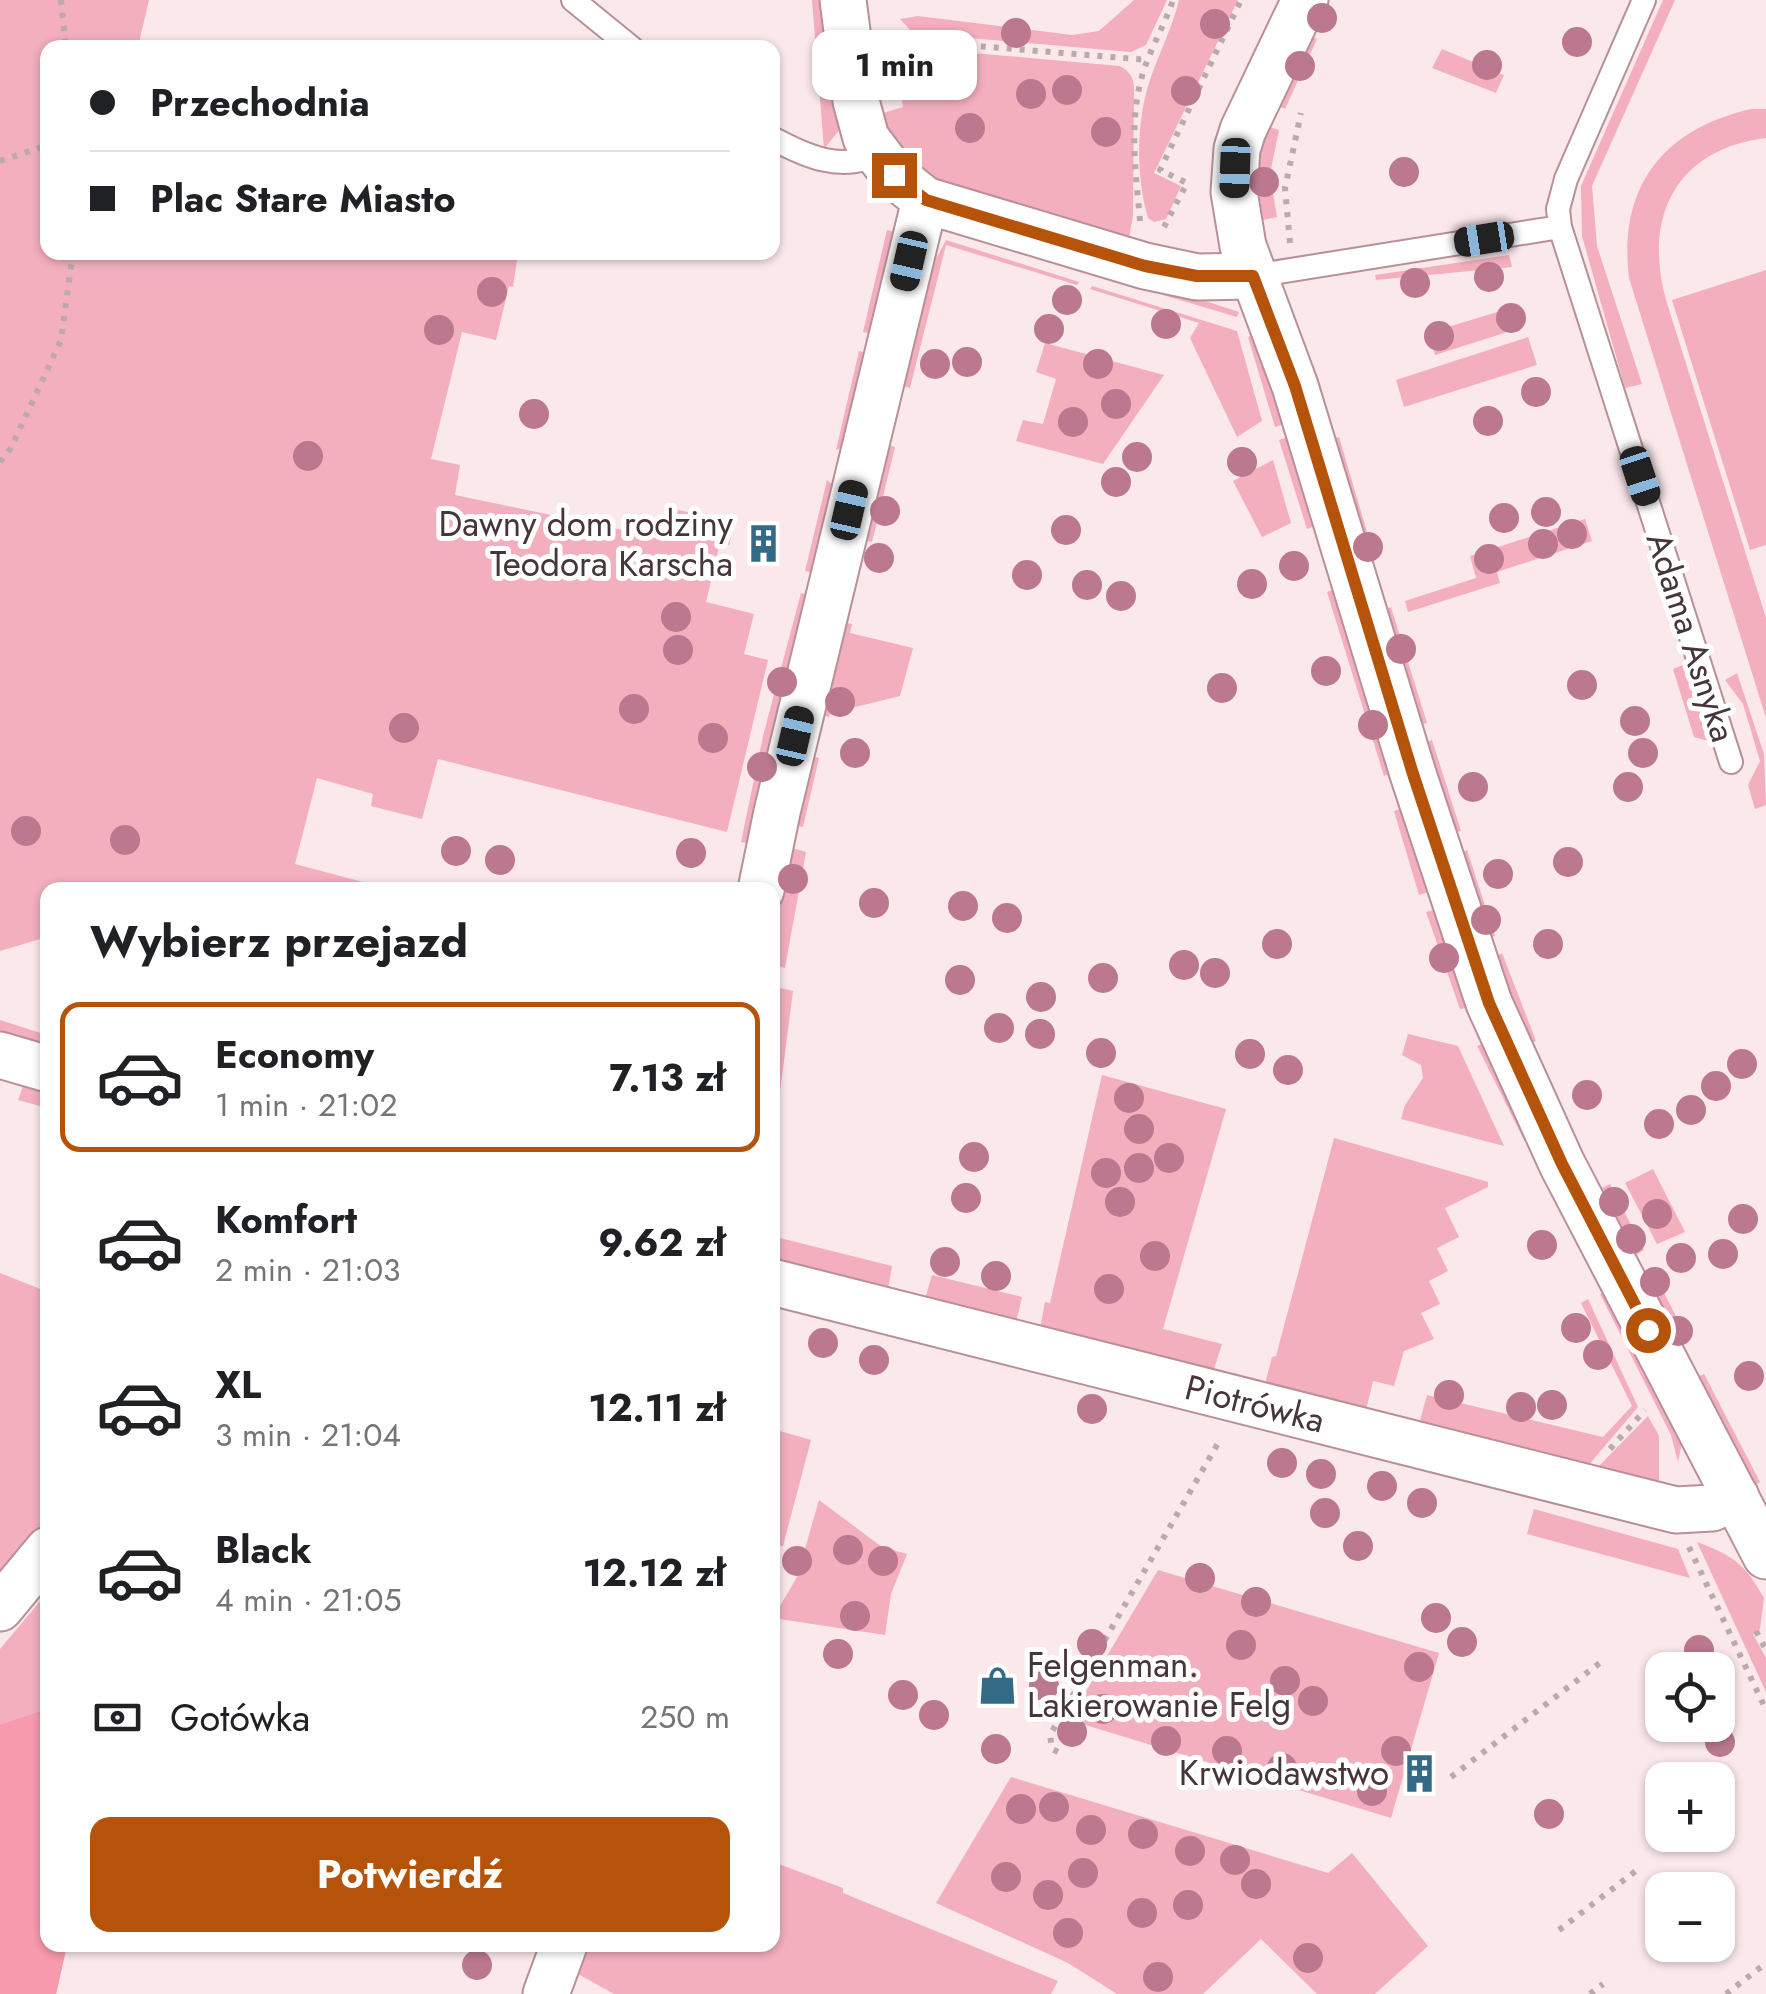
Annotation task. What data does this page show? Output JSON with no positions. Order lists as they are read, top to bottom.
{
  "streets": {
    "street": ["Piotrówka"],
    "lane": ["Adama Asnyka"]
  },
  "places": {
    "building": ["Dawny dom rodziny Teodora Karscha", "Krwiodawstwo"],
    "shop": ["Felgenman. Lakierowanie Felg"]
  },
  "page": {
    "bubble": "1 min",
    "banner": ["Przechodnia", "Plac Stare Miasto"],
    "heading": "Wybierz przejazd",
    "list": [
      {
        "name": "Economy",
        "note": "1 min · 21:02",
        "value": "7.13 zł"
      },
      {
        "name": "Komfort",
        "note": "2 min · 21:03",
        "value": "9.62 zł"
      },
      {
        "name": "XL",
        "note": "3 min · 21:04",
        "value": "12.11 zł"
      },
      {
        "name": "Black",
        "note": "4 min · 21:05",
        "value": "12.12 zł"
      }
    ],
    "map_buttons": ["+", "−"],
    "pay": ["Gotówka", "250 m"],
    "buttons": "Potwierdź"
  }
}
